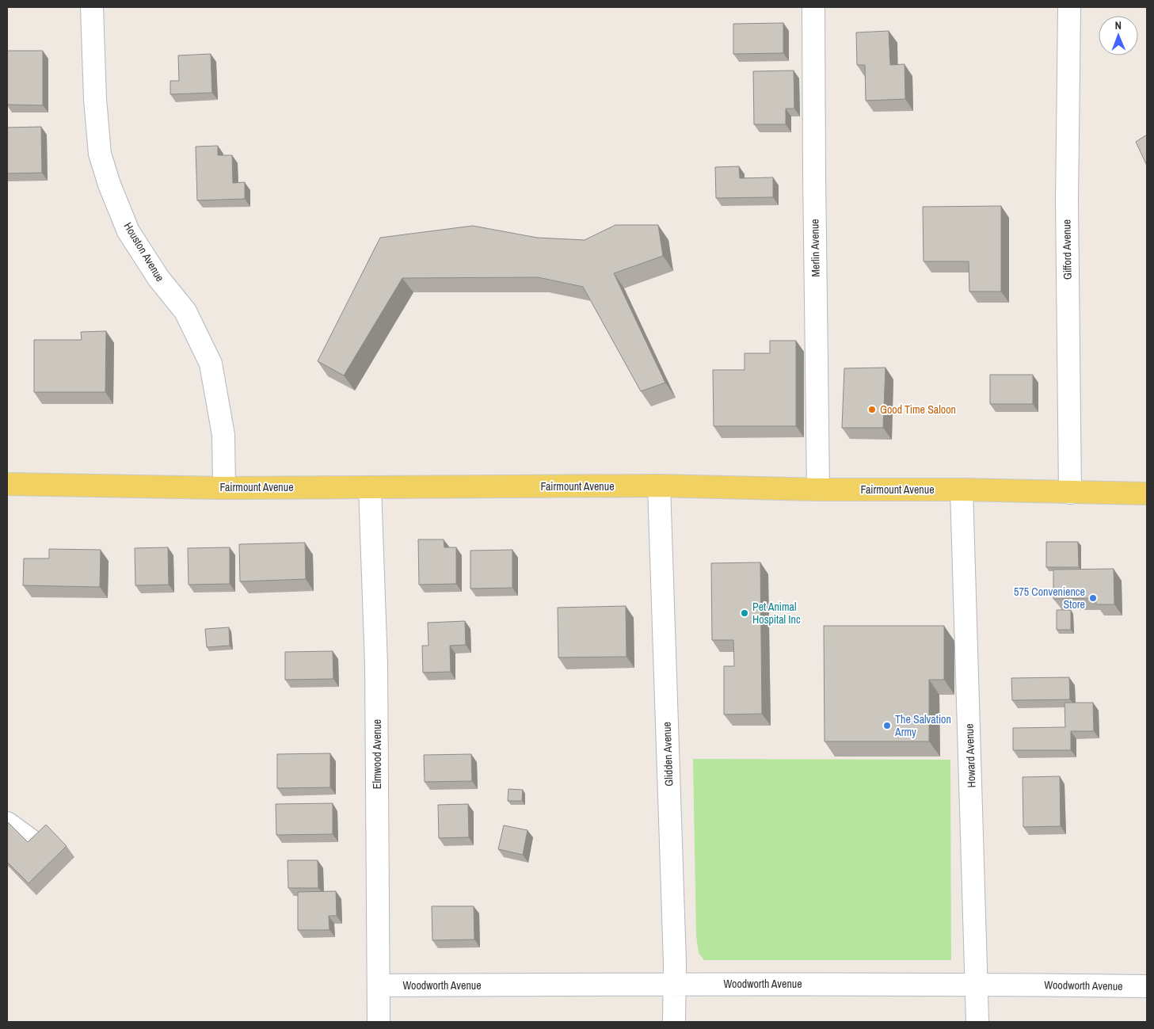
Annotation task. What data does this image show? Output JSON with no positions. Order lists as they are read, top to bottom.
{
  "streets": {
    "main road": ["Fairmount Avenue"],
    "street": [
      "Merlin Avenue",
      "Gifford Avenue",
      "Houston Avenue",
      "Elmwood Avenue",
      "Glidden Avenue",
      "Howard Avenue",
      "Woodworth Avenue"
    ]
  },
  "crossings": [
    ["Merlin Avenue", "Fairmount Avenue"],
    ["Gifford Avenue", "Fairmount Avenue"],
    ["Houston Avenue", "Fairmount Avenue"],
    ["Fairmount Avenue", "Elmwood Avenue"],
    ["Fairmount Avenue", "Glidden Avenue"],
    ["Fairmount Avenue", "Howard Avenue"],
    ["Elmwood Avenue", "Woodworth Avenue"],
    ["Glidden Avenue", "Woodworth Avenue"],
    ["Howard Avenue", "Woodworth Avenue"]
  ],
  "places": [
    "Good Time Saloon",
    "575 Convenience Store",
    "Pet Animal Hospital Inc",
    "The Salvation Army"
  ],
  "north": "top"
}
